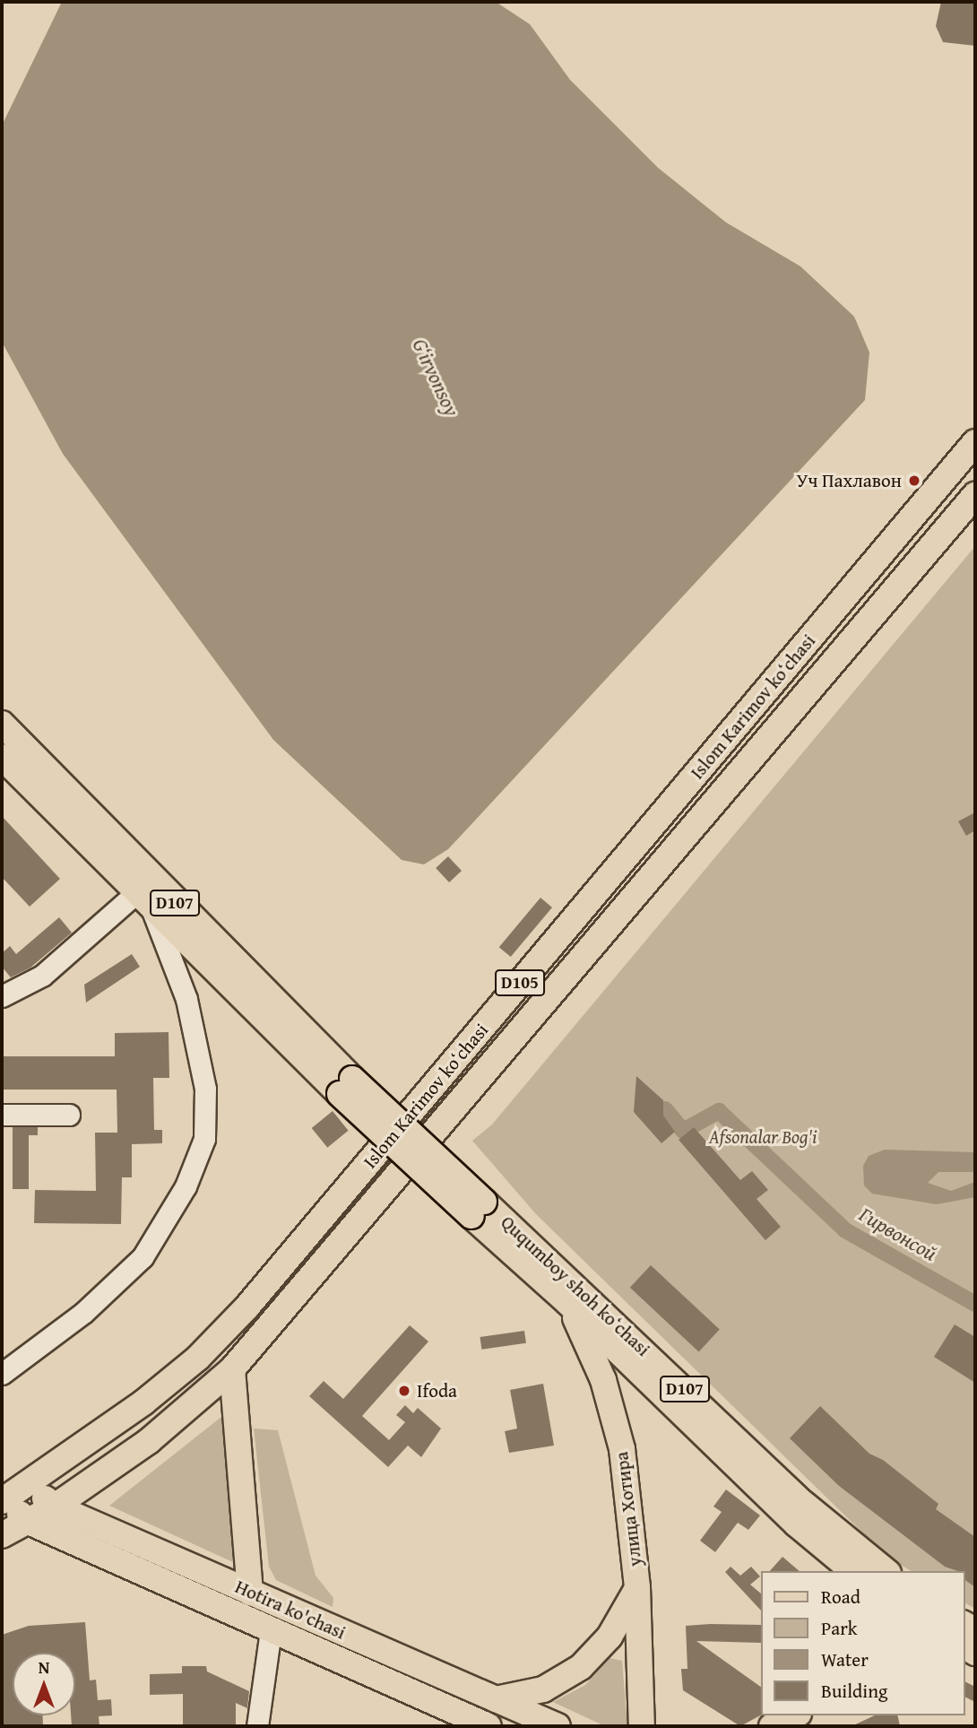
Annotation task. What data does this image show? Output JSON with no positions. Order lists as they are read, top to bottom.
{
  "streets": {
    "main road": [
      "Islom Karimov koʻchasi",
      "D107",
      "D105",
      "Ququmboy shoh koʻchasi",
      "улица Хотира",
      "Hotira ko'chasi"
    ]
  },
  "crossings": [
    ["Islom Karimov koʻchasi", "Hotira ko'chasi"],
    ["D107", "Ququmboy shoh koʻchasi"],
    ["Ququmboy shoh koʻchasi", "улица Хотира"]
  ],
  "water": ["G‘irvonsoy", "Гирвонсой"],
  "parks": ["Afsonalar Bog'i"],
  "places": ["Уч Пахлавон", "Ifoda"],
  "legend": [
    "Road",
    "Park",
    "Water",
    "Building"
  ],
  "north": "top"
}
